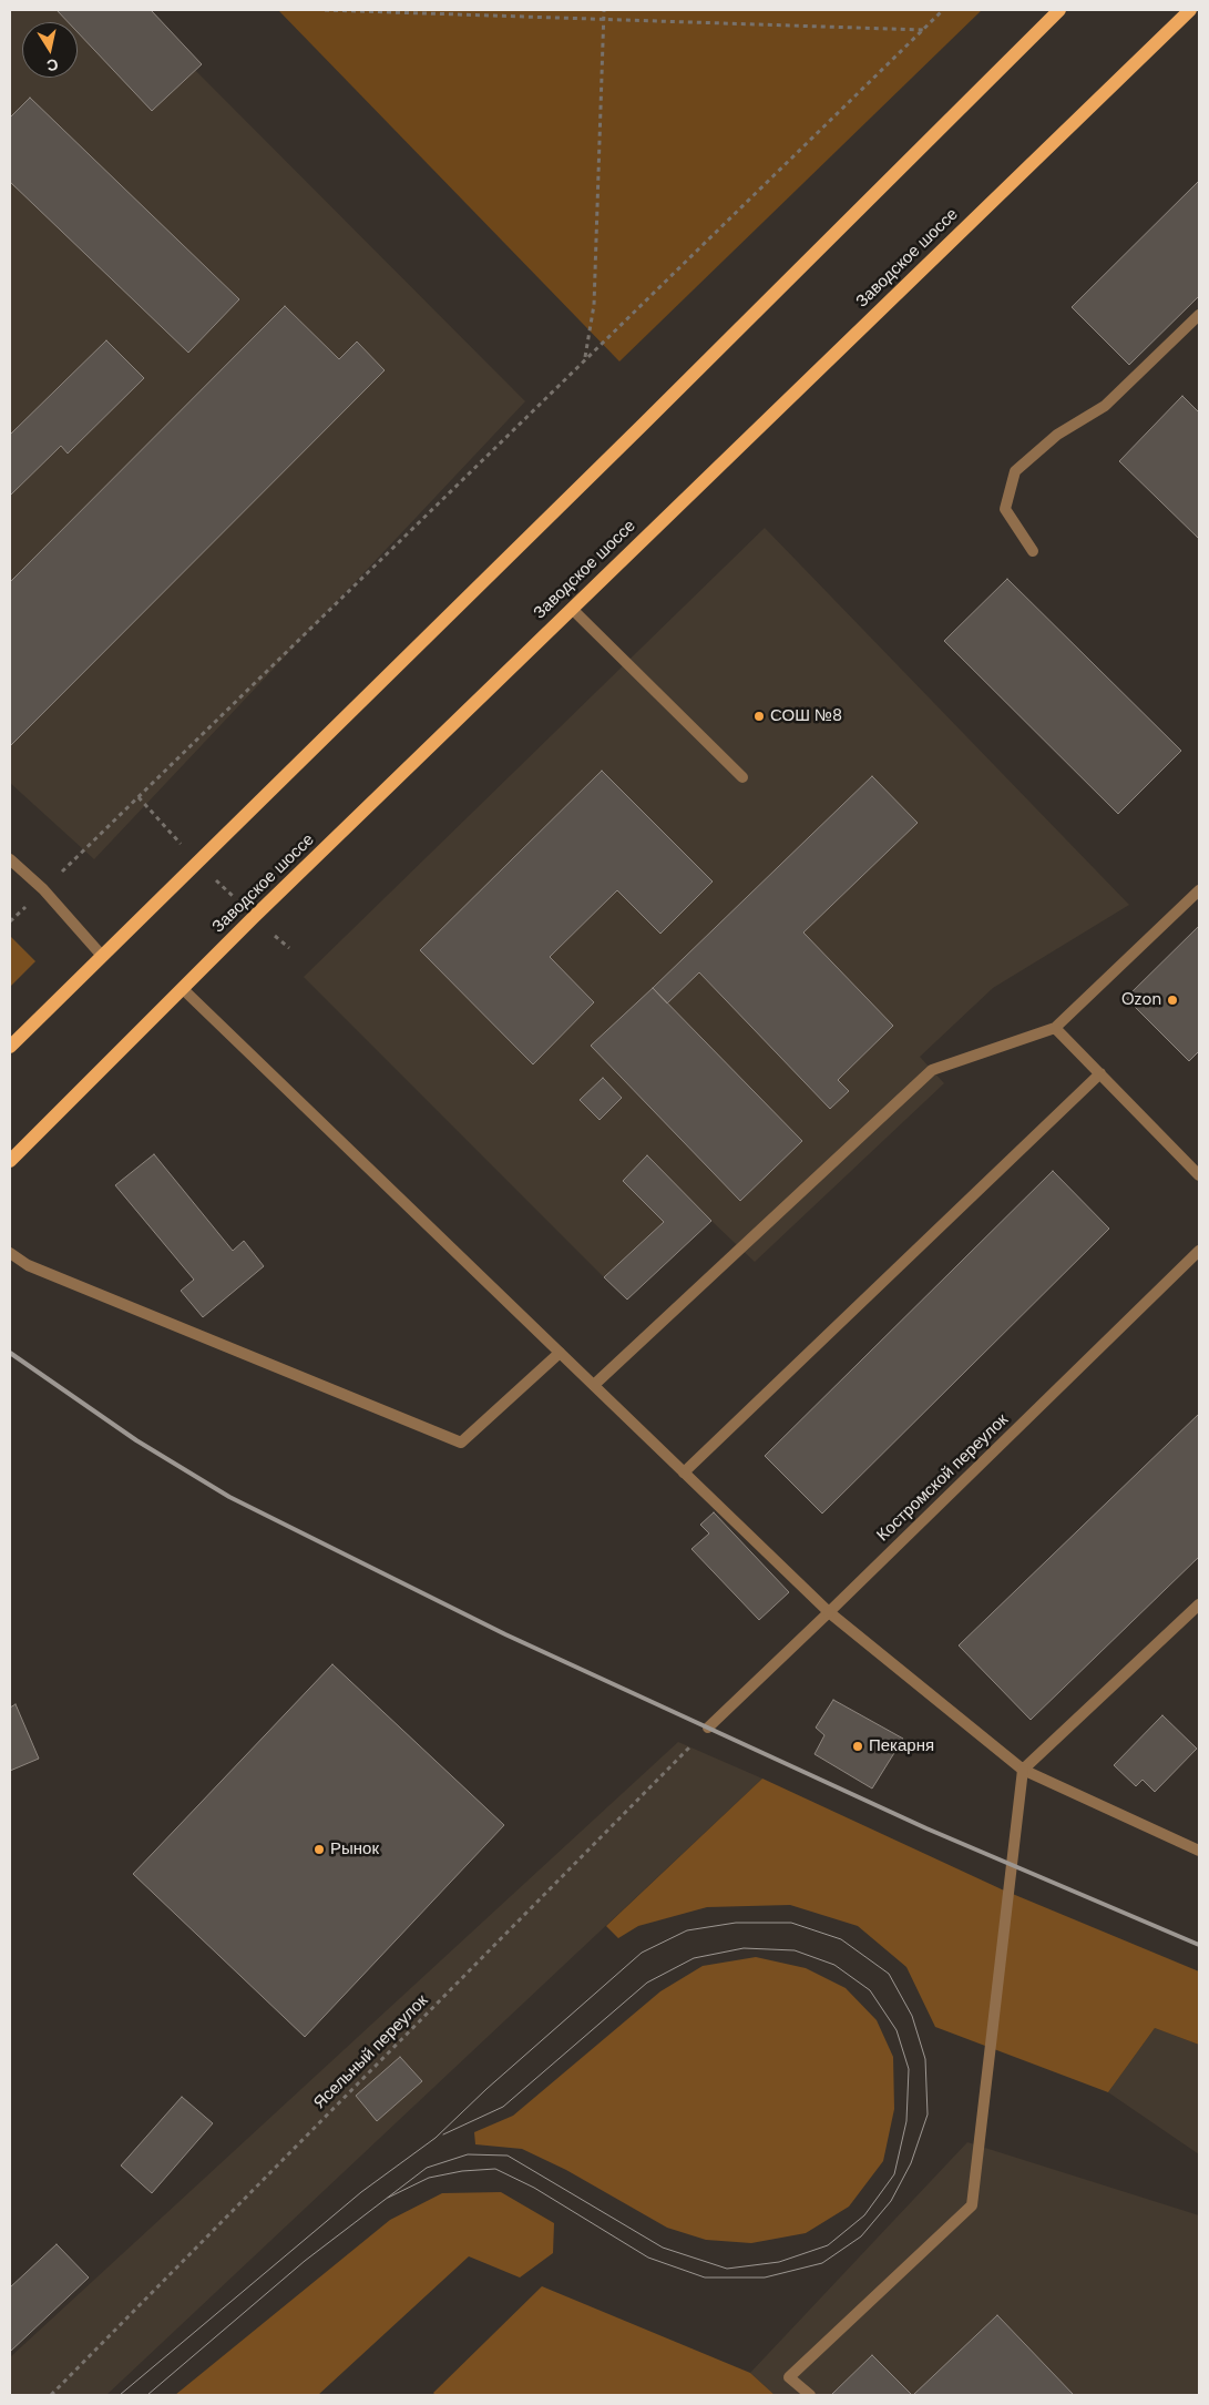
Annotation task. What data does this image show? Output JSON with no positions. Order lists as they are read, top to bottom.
{
  "streets": {
    "main road": ["Заводское шоссе"],
    "street": ["Костромской переулок"],
    "path": ["Ясельный переулок"]
  },
  "crossings": [
    ["Костромской переулок", "Ясельный переулок"]
  ],
  "places": [
    "СОШ №8",
    "Ozon",
    "Пекарня",
    "Рынок"
  ],
  "north": "bottom"
}
